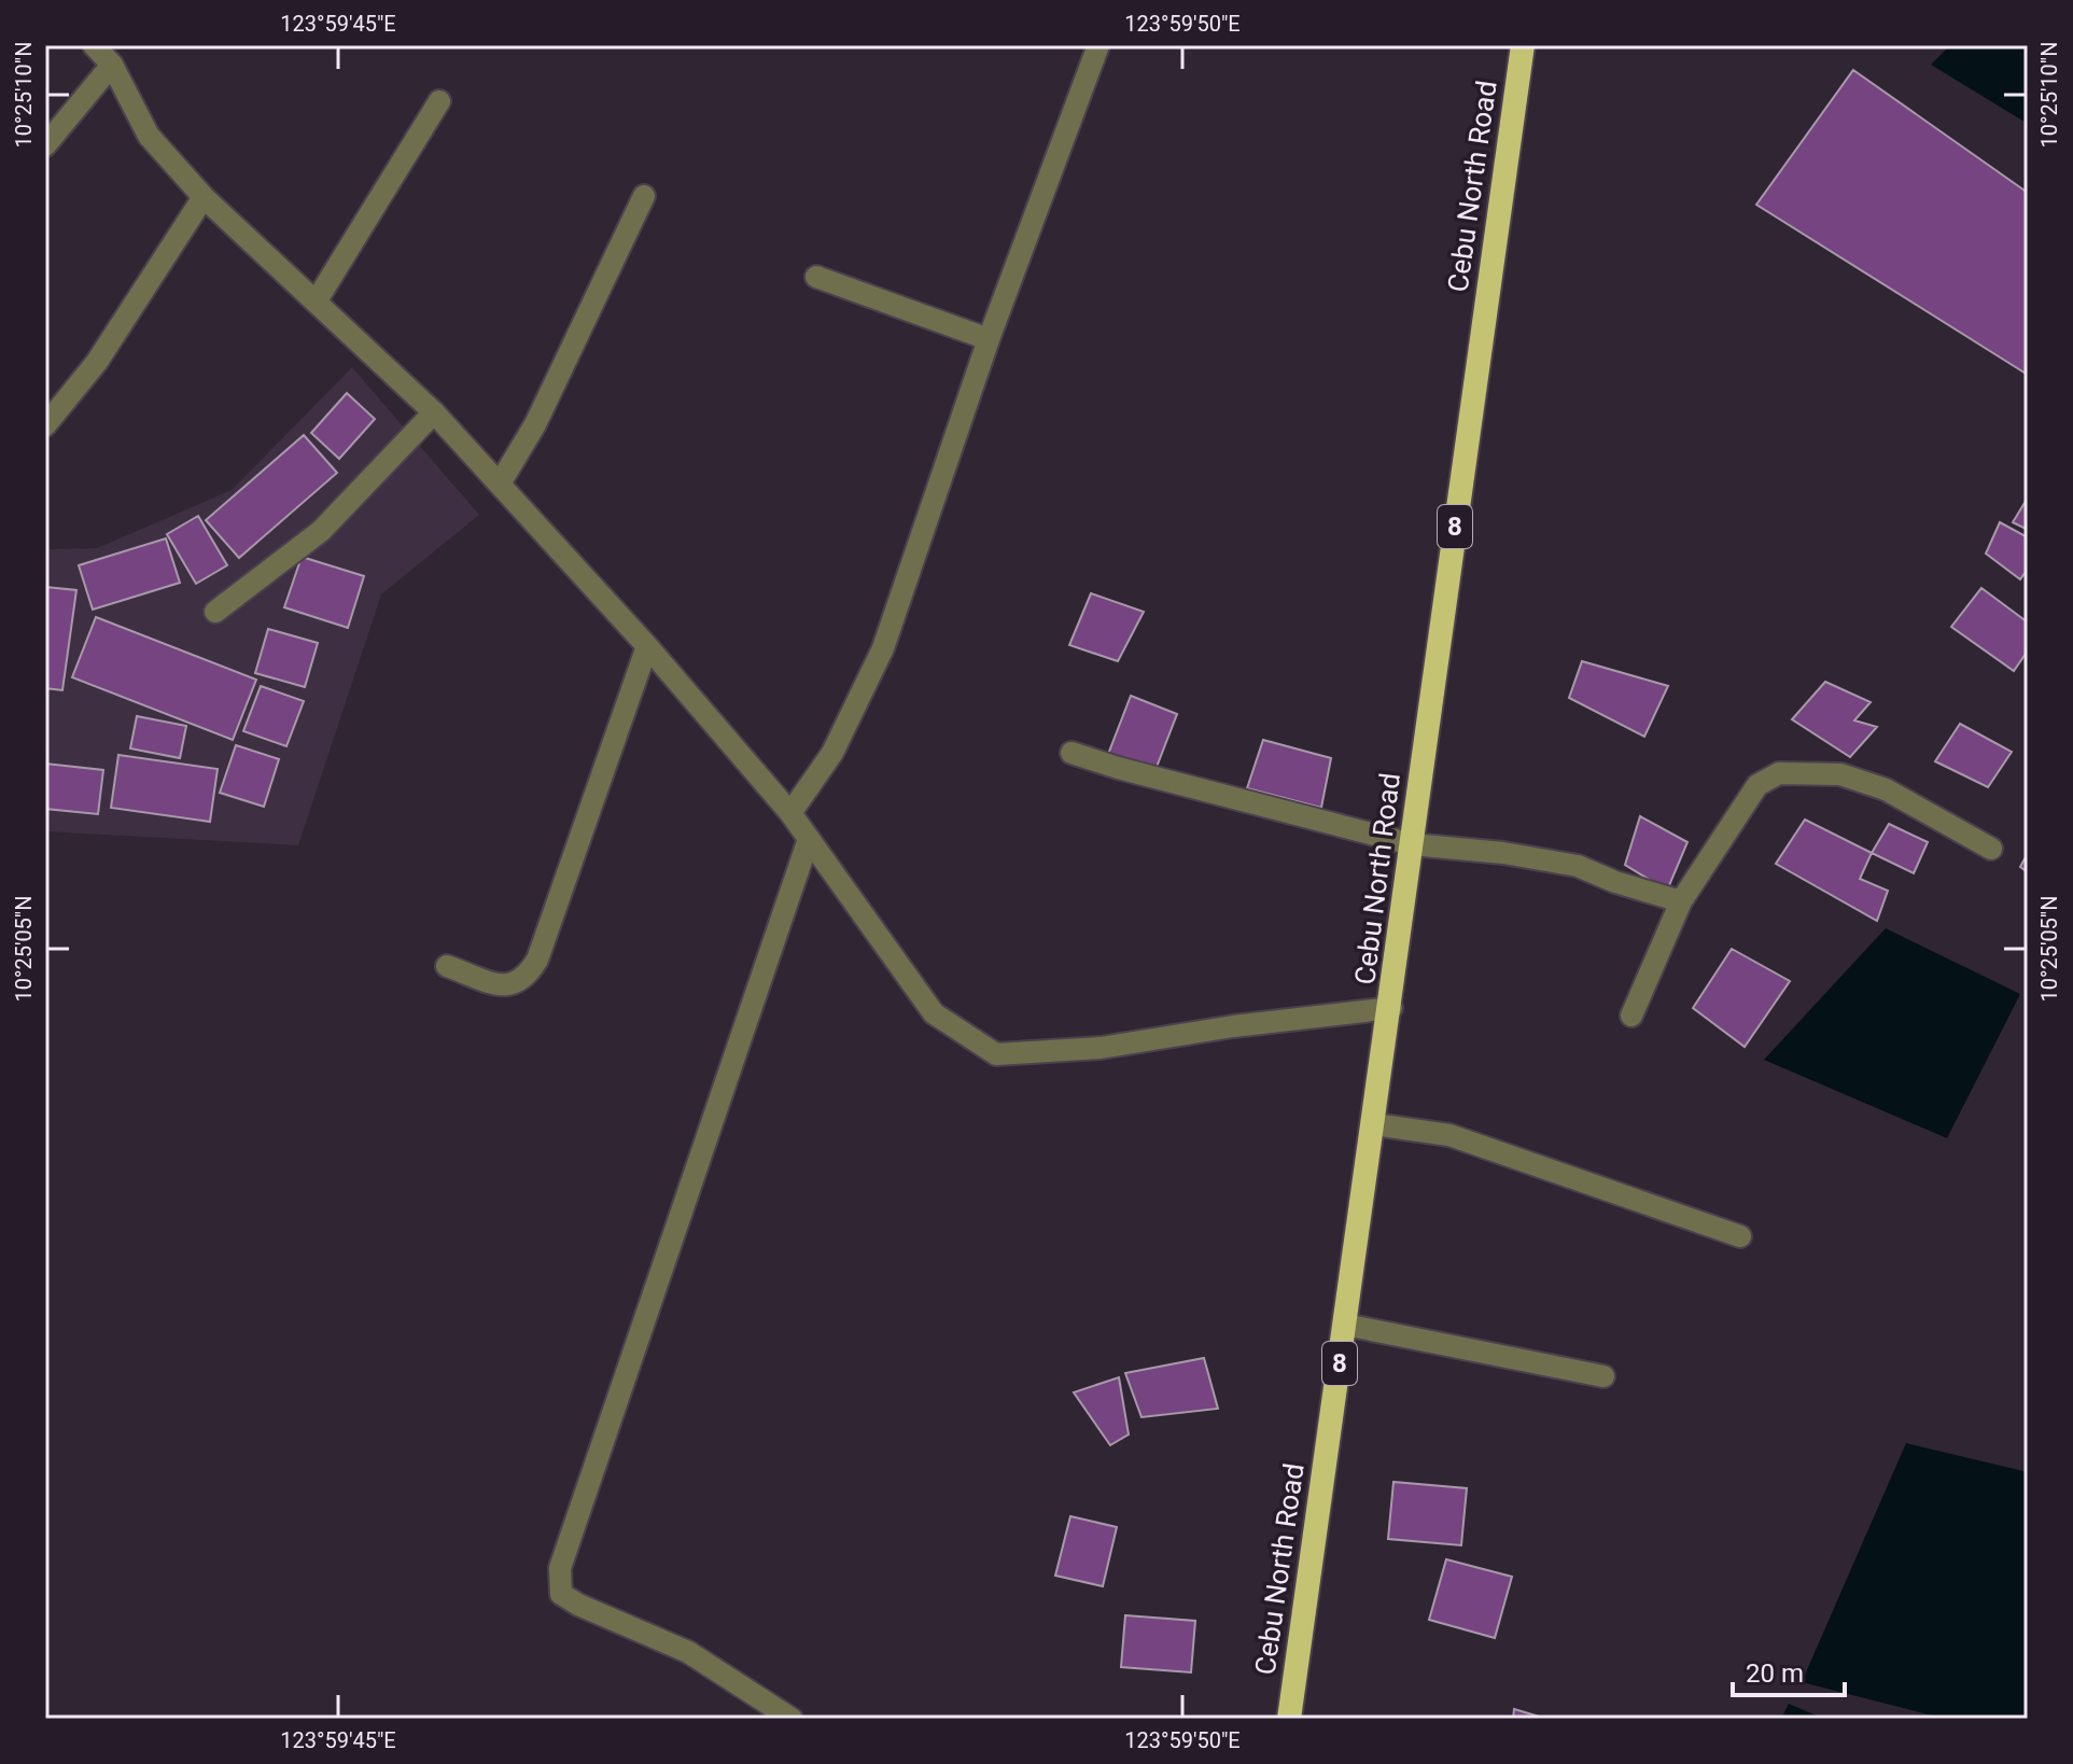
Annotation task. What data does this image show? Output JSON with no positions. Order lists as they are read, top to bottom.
{
  "streets": {
    "highway": ["Cebu North Road", "8"]
  },
  "scale_bar": "20 m",
  "coordinates": [
    "123°59'45\"E",
    "123°59'50\"E",
    "10°25'10\"N",
    "10°25'05\"N"
  ]
}
